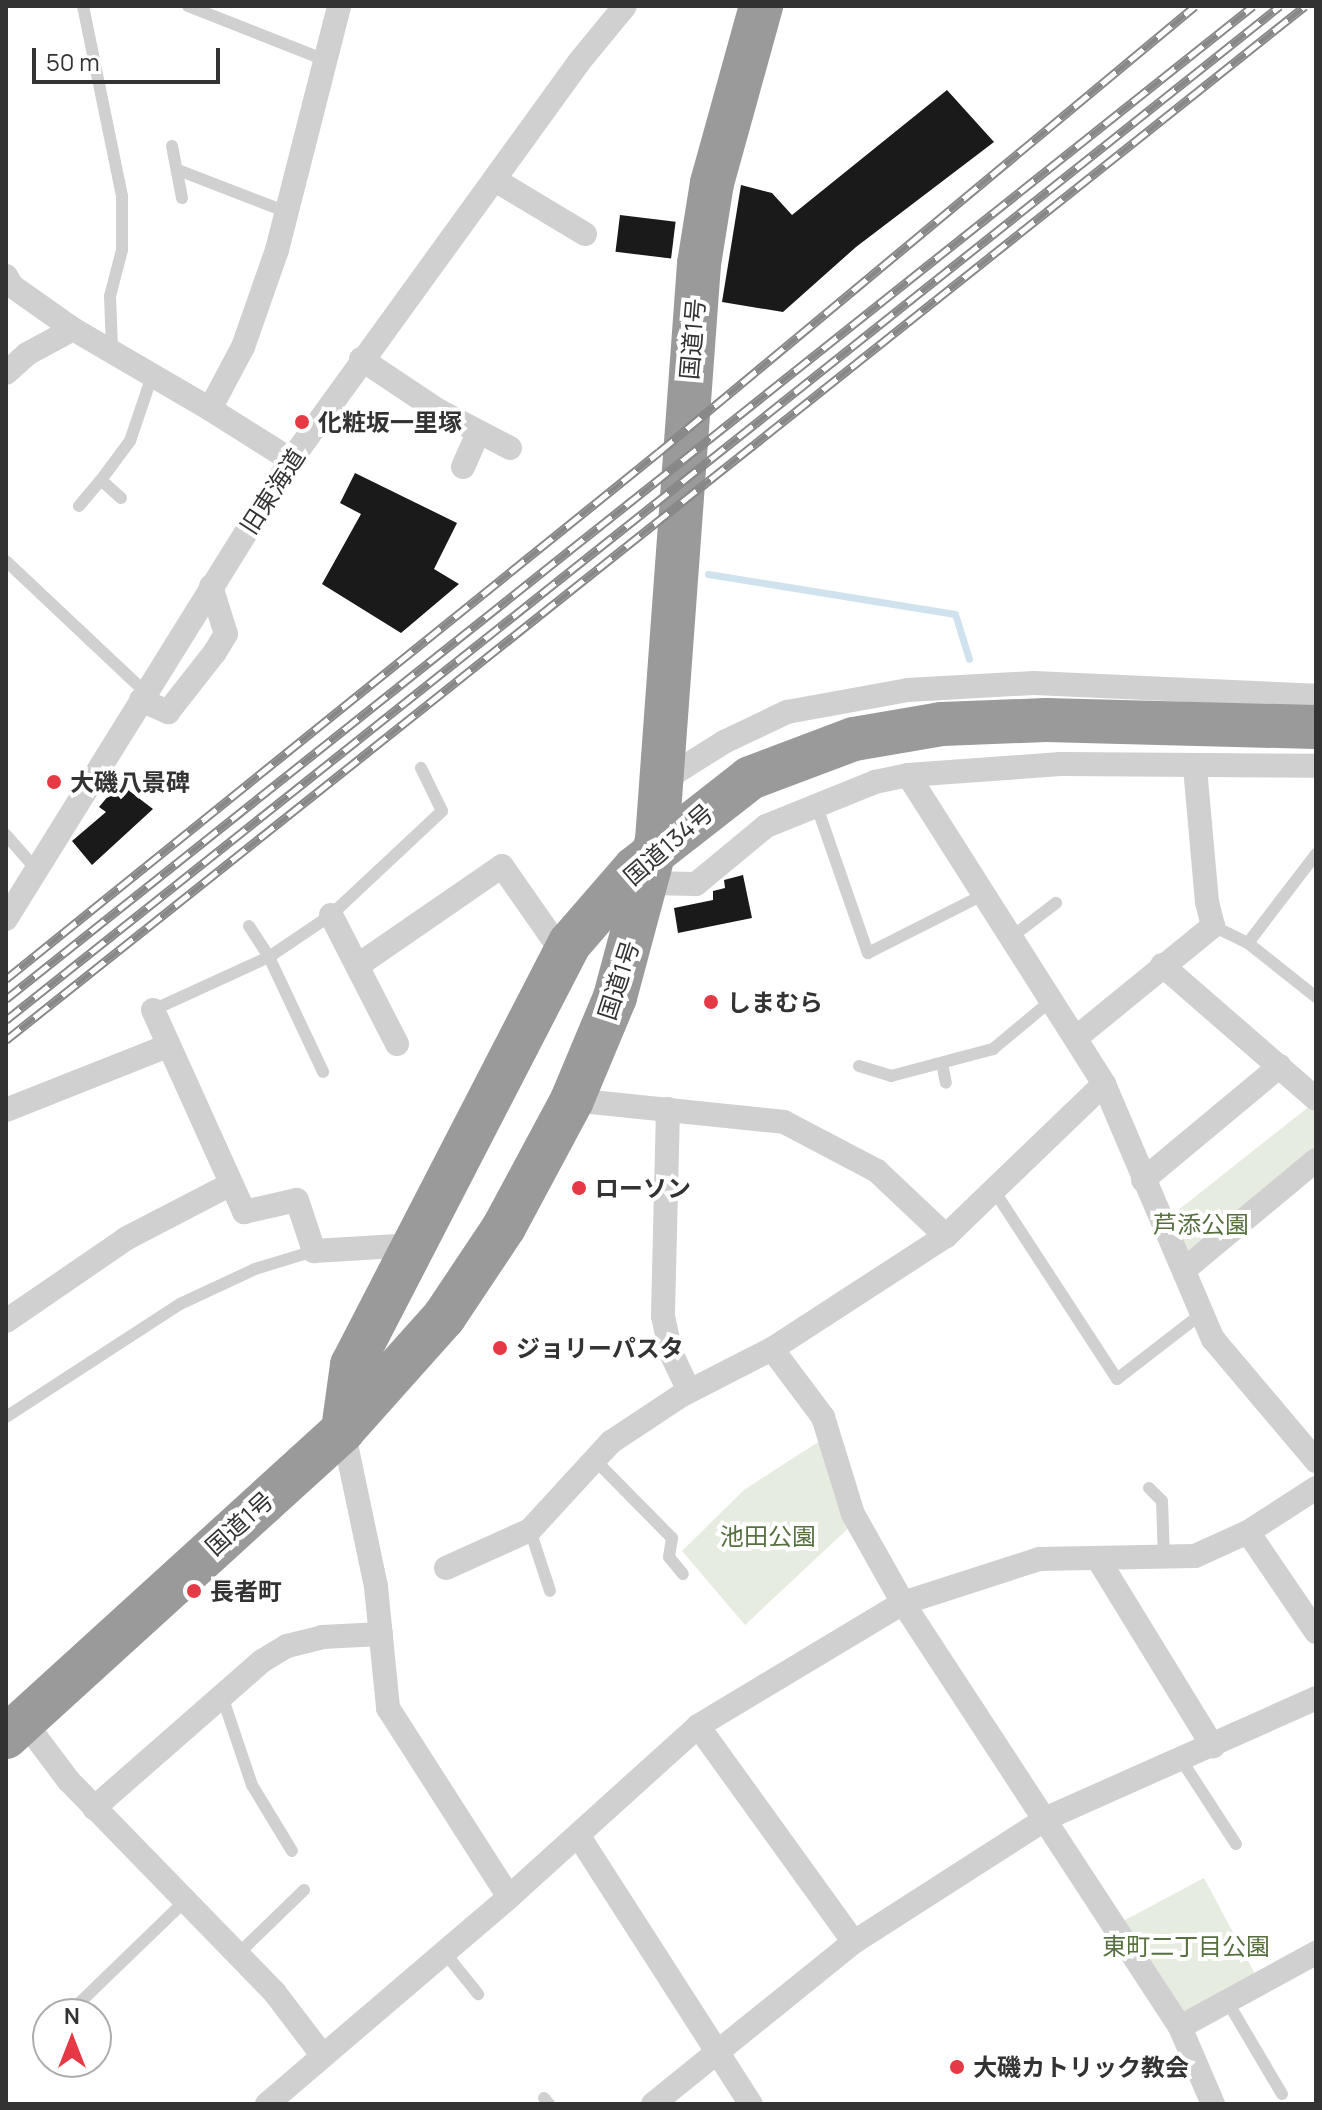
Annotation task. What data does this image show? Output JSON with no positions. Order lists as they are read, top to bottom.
{
  "streets": {
    "highway": ["国道1号", "国道134号"],
    "street": ["旧東海道"]
  },
  "crossings": [
    ["国道1号", "国道134号"]
  ],
  "parks": ["芦添公園", "池田公園", "東町二丁目公園"],
  "places": [
    "化粧坂一里塚",
    "大磯八景碑",
    "しまむら",
    "ローソン",
    "ジョリーパスタ",
    "長者町",
    "大磯カトリック教会"
  ],
  "scale_bar": "50 m",
  "north": "top"
}
